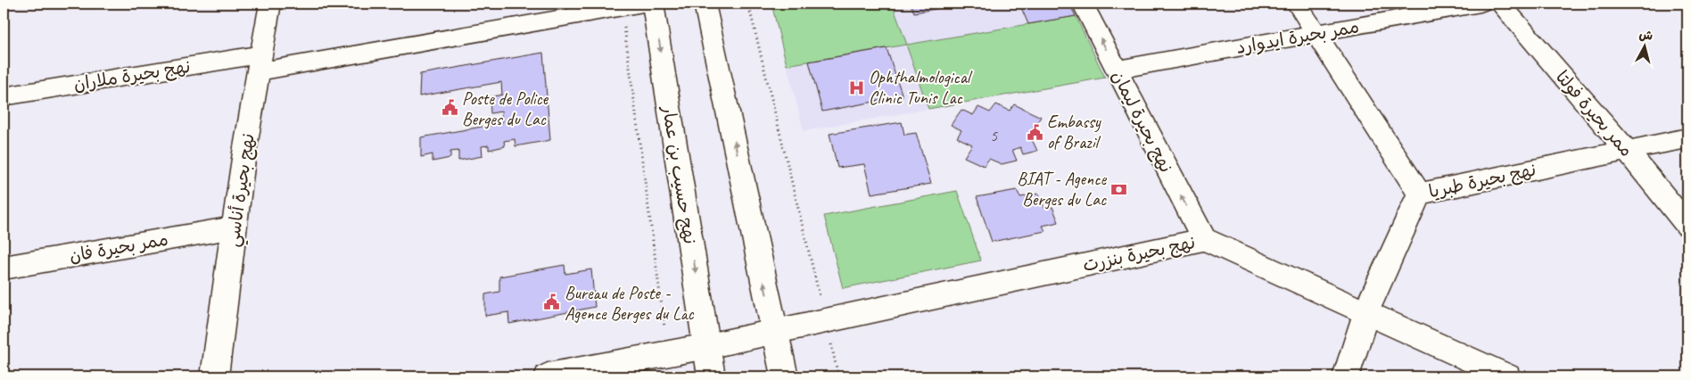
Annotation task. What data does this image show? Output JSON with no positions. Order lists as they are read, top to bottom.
{
  "streets": {
    "street": [
      "ممر بحيرة ايدوارد",
      "نهج بحيرة ملاران",
      "ممر بحيرة فولتا",
      "نهج بحيرة ليمان",
      "نهج حسيب بن عمار",
      "نهج بحيرة طبريا",
      "نهج بحيرة أناسي",
      "ممر بحيرة فان",
      "نهج بحيرة بنزرت"
    ]
  },
  "crossings": [
    ["ممر بحيرة ايدوارد", "نهج بحيرة ليمان"],
    ["نهج بحيرة ملاران", "نهج بحيرة أناسي"],
    ["ممر بحيرة فولتا", "نهج بحيرة طبريا"],
    ["نهج بحيرة ليمان", "نهج بحيرة بنزرت"],
    ["نهج بحيرة طبريا", "نهج بحيرة بنزرت"],
    ["نهج بحيرة أناسي", "ممر بحيرة فان"]
  ],
  "places": {
    "hospital": ["Ophthalmological Clinic Tunis Lac"],
    "public building": ["Poste de Police Berges du Lac", "Embassy of Brazil", "Bureau de Poste - Agence Berges du Lac"],
    "bank": ["BIAT - Agence Berges du Lac"]
  },
  "house_numbers": ["5"],
  "north": "top"
}
